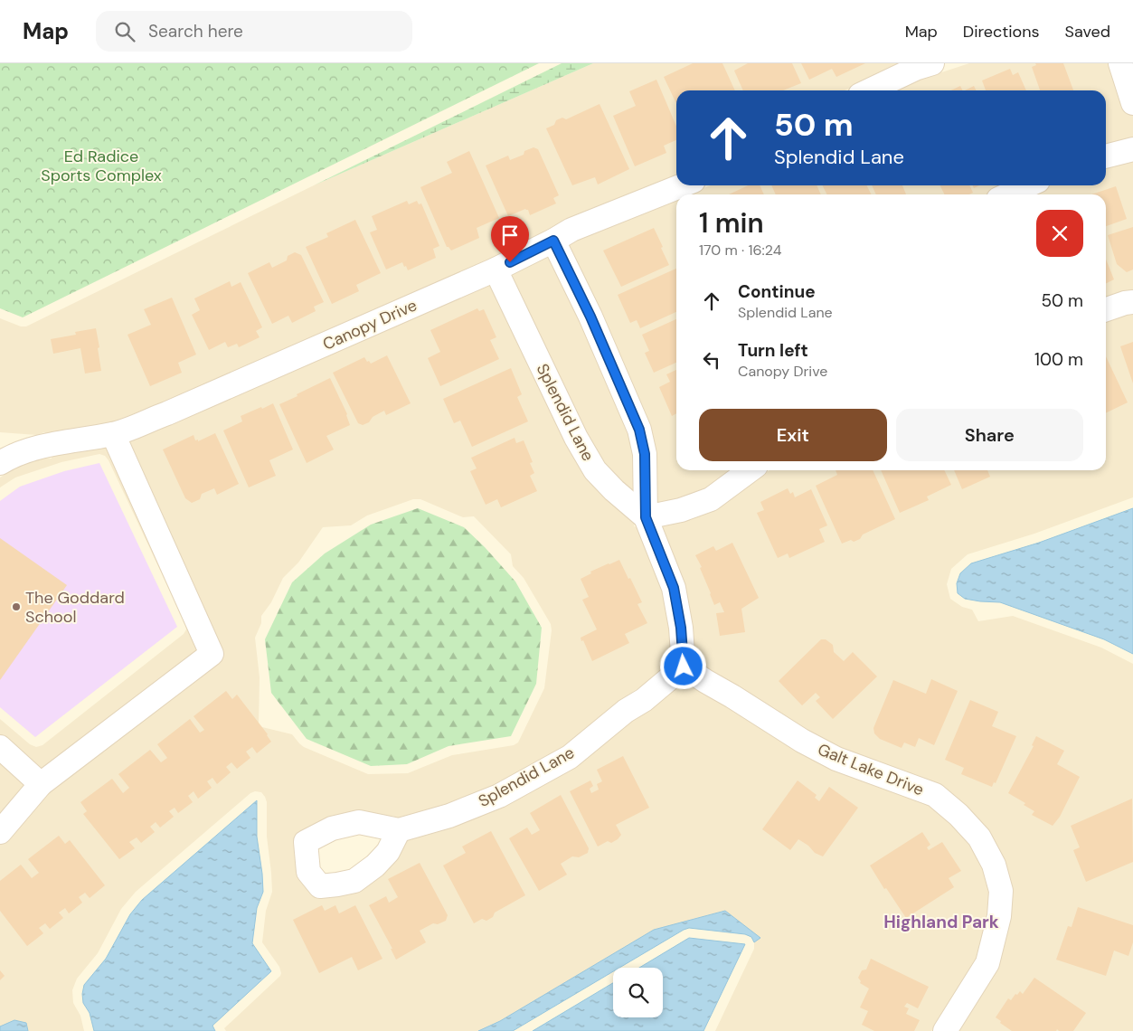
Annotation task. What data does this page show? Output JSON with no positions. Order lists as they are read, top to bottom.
{
  "streets": {
    "street": ["Canopy Drive", "Splendid Lane", "Galt Lake Drive"]
  },
  "crossings": [
    ["Canopy Drive", "Splendid Lane"],
    ["Splendid Lane", "Galt Lake Drive"]
  ],
  "districts": ["Highland Park"],
  "parks": ["Ed Radice Sports Complex"],
  "places": ["The Goddard School"],
  "page": {
    "header": "Map",
    "search": "Search here",
    "nav": ["Map", "Directions", "Saved"],
    "turn": ["50 m", "Splendid Lane"],
    "heading": ["1 min", "170 m · 16:24"],
    "list": [
      {
        "name": "Continue",
        "note": "Splendid Lane",
        "value": "50 m"
      },
      {
        "name": "Turn left",
        "note": "Canopy Drive",
        "value": "100 m"
      }
    ],
    "buttons": ["Exit", "Share"]
  }
}
